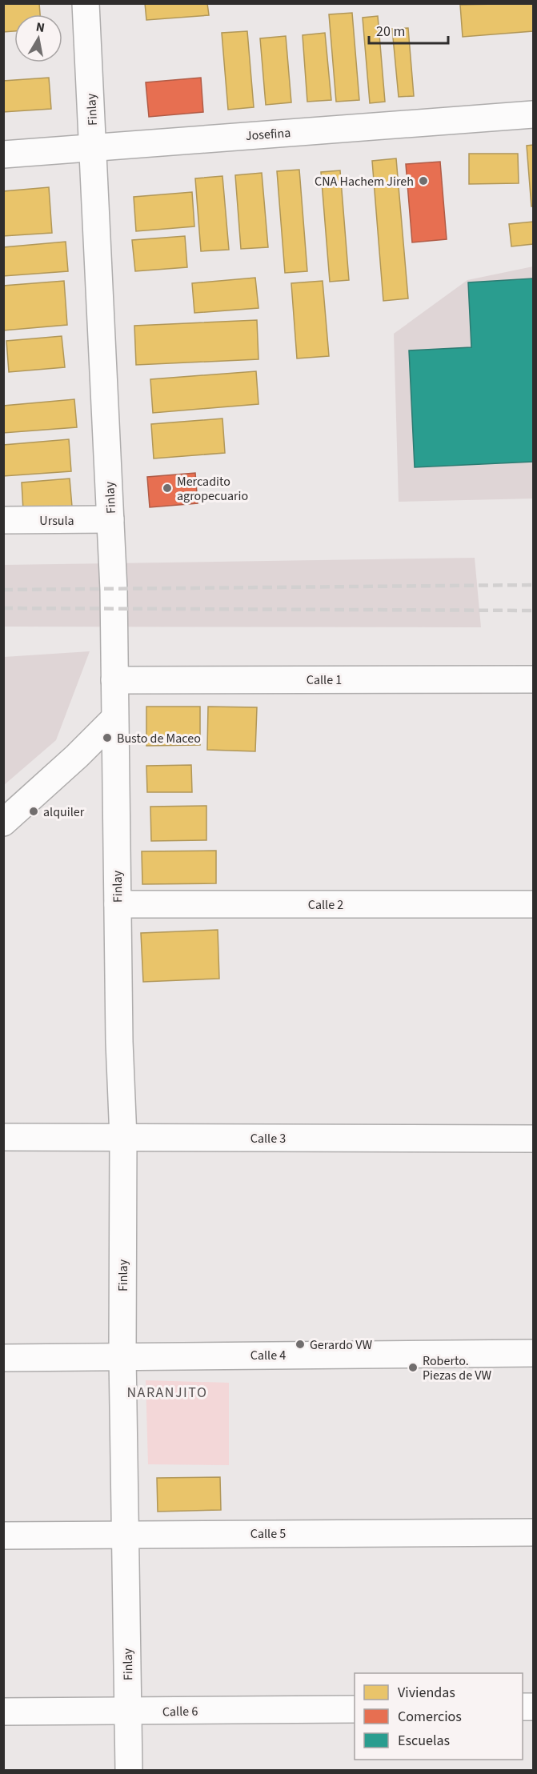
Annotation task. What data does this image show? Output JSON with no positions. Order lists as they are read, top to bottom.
{
  "streets": {
    "street": [
      "Finlay",
      "Josefina",
      "Ursula",
      "Calle 1",
      "Calle 2",
      "Calle 3",
      "Calle 4",
      "Calle 5",
      "Calle 6"
    ]
  },
  "crossings": [
    ["Finlay", "Josefina"],
    ["Finlay", "Ursula"],
    ["Finlay", "Calle 1"],
    ["Finlay", "Calle 2"],
    ["Finlay", "Calle 3"],
    ["Finlay", "Calle 4"],
    ["Finlay", "Calle 5"],
    ["Finlay", "Calle 6"]
  ],
  "districts": ["NARANJITO"],
  "places": [
    "CNA Hachem Jireh",
    "Mercadito agropecuario",
    "Busto de Maceo",
    "alquiler",
    "Gerardo VW",
    "Roberto. Piezas de VW"
  ],
  "legend": ["Viviendas", "Comercios", "Escuelas"],
  "scale_bar": "20 m",
  "north": "top"
}
